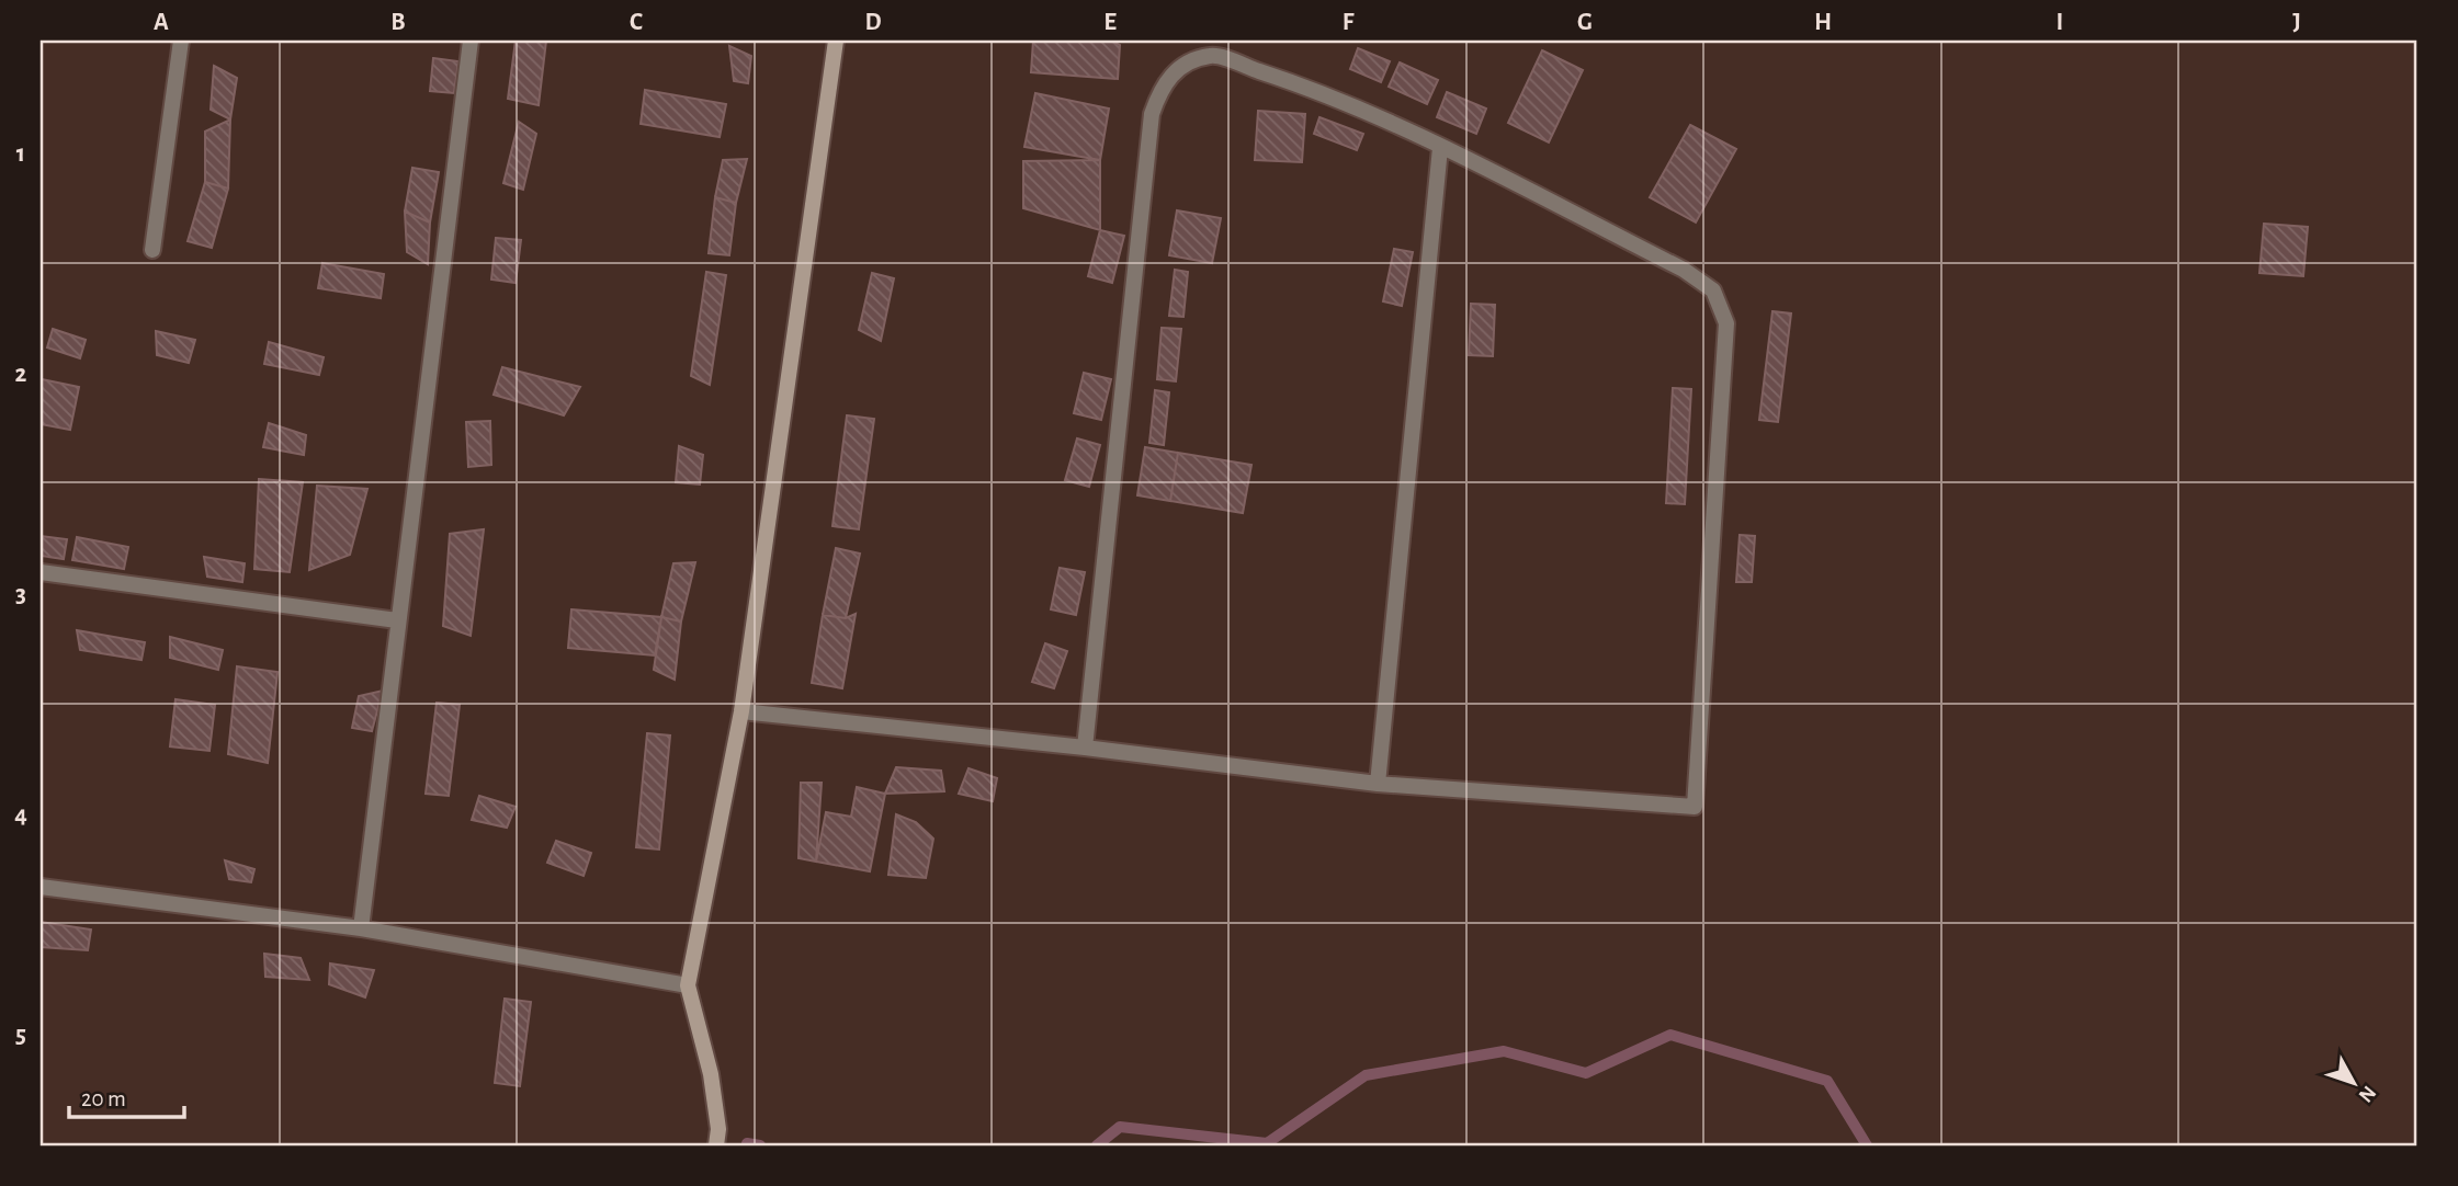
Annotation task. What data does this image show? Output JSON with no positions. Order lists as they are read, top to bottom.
{
  "scale_bar": "20 m",
  "north": "bottom right",
  "grid": {
    "columns": [
      "A",
      "B",
      "C",
      "D",
      "E",
      "F",
      "G",
      "H",
      "I",
      "J"
    ],
    "rows": [
      "1",
      "2",
      "3",
      "4",
      "5"
    ]
  }
}
